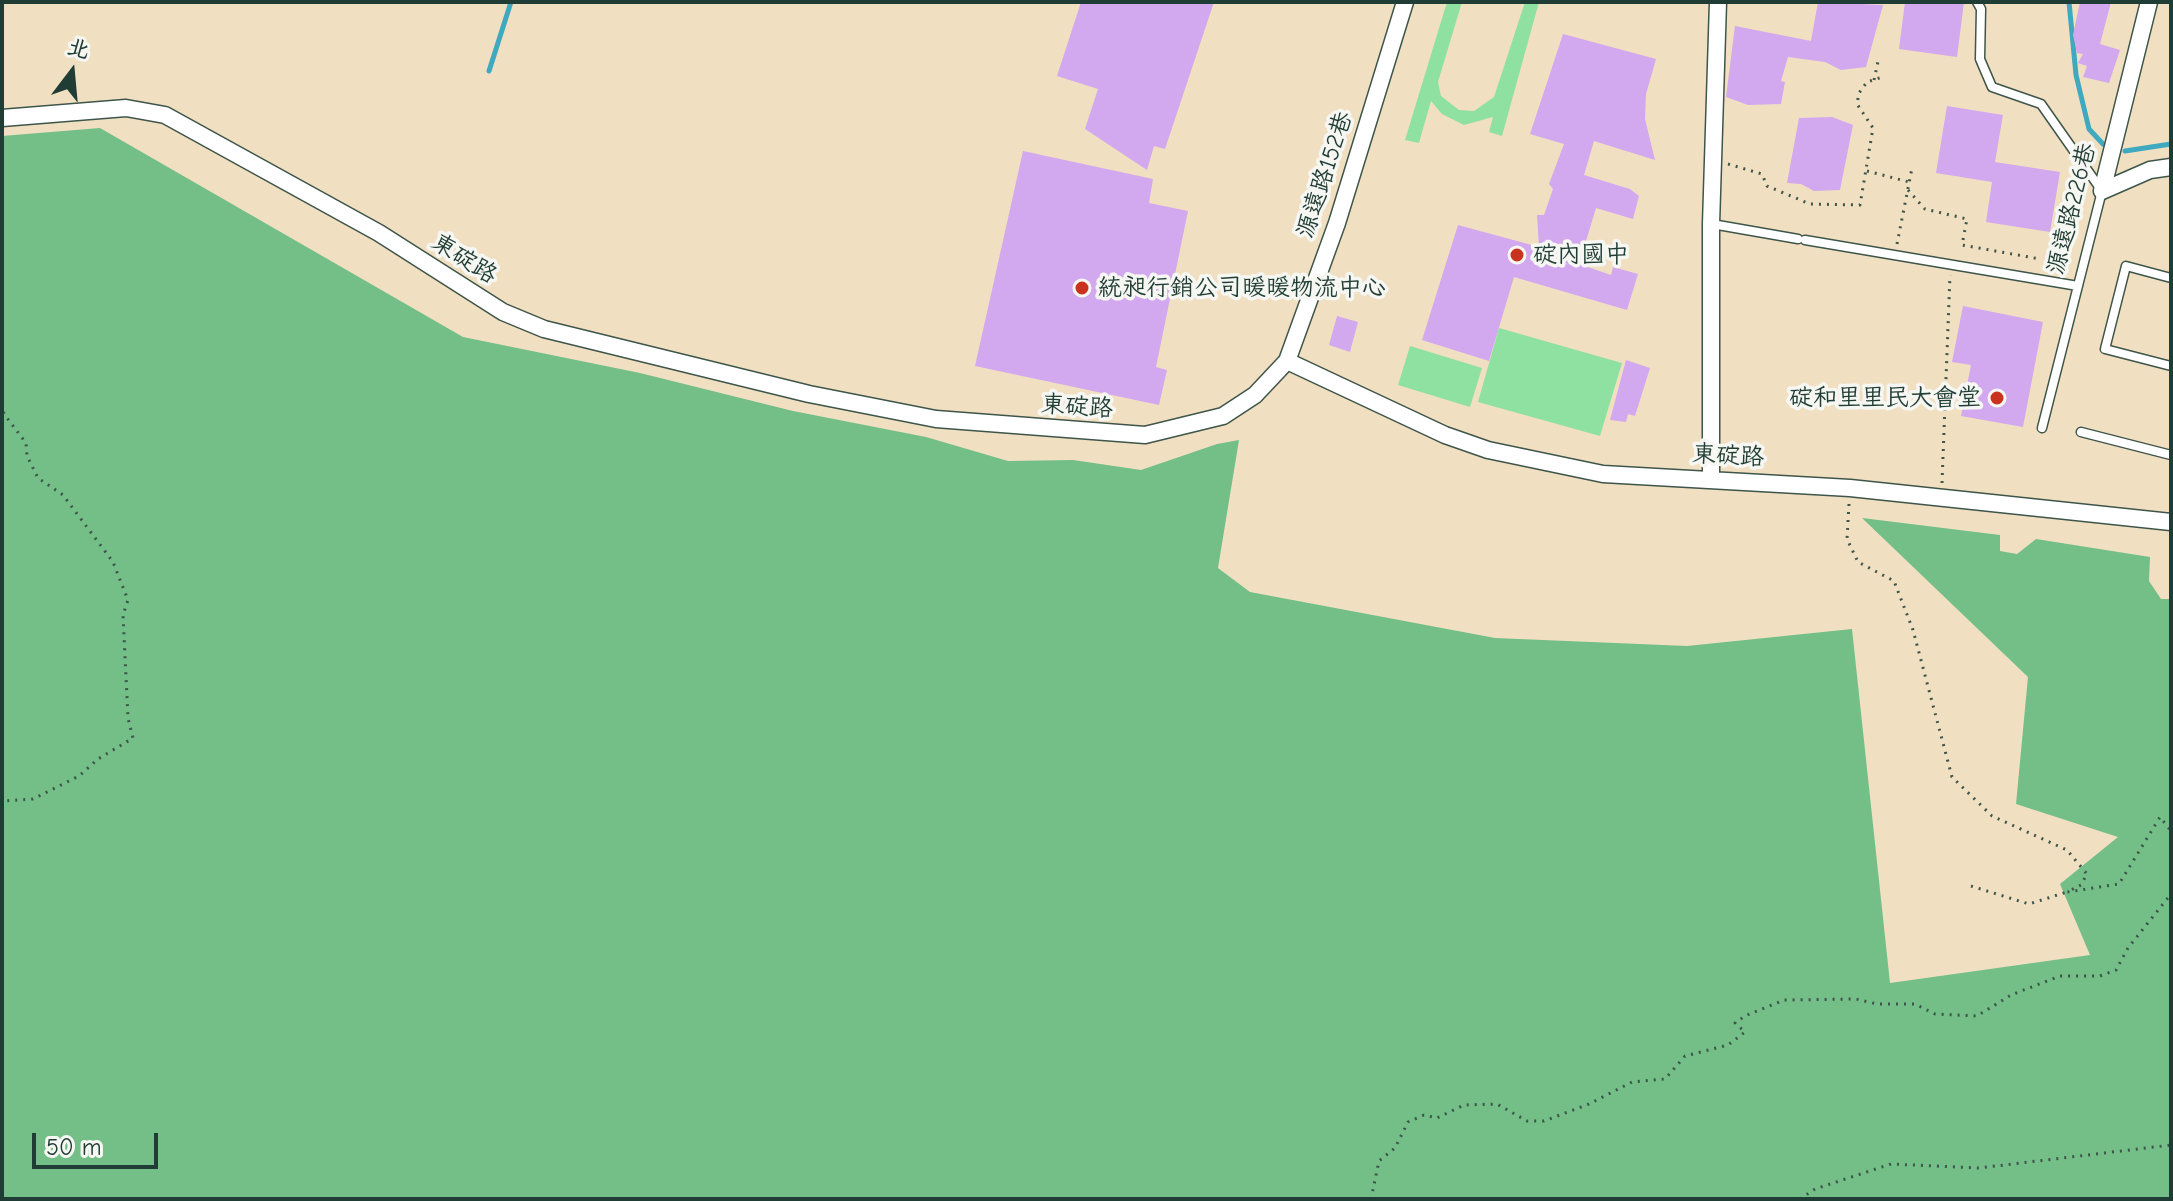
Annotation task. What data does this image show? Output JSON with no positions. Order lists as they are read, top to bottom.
{
  "streets": {
    "street": ["源遠路152巷", "源遠路226巷", "東碇路"]
  },
  "crossings": [
    ["源遠路152巷", "東碇路"]
  ],
  "places": ["碇內國中", "統昶行銷公司暖暖物流中心", "碇和里里民大會堂"],
  "scale_bar": "50 m",
  "north": "top"
}
